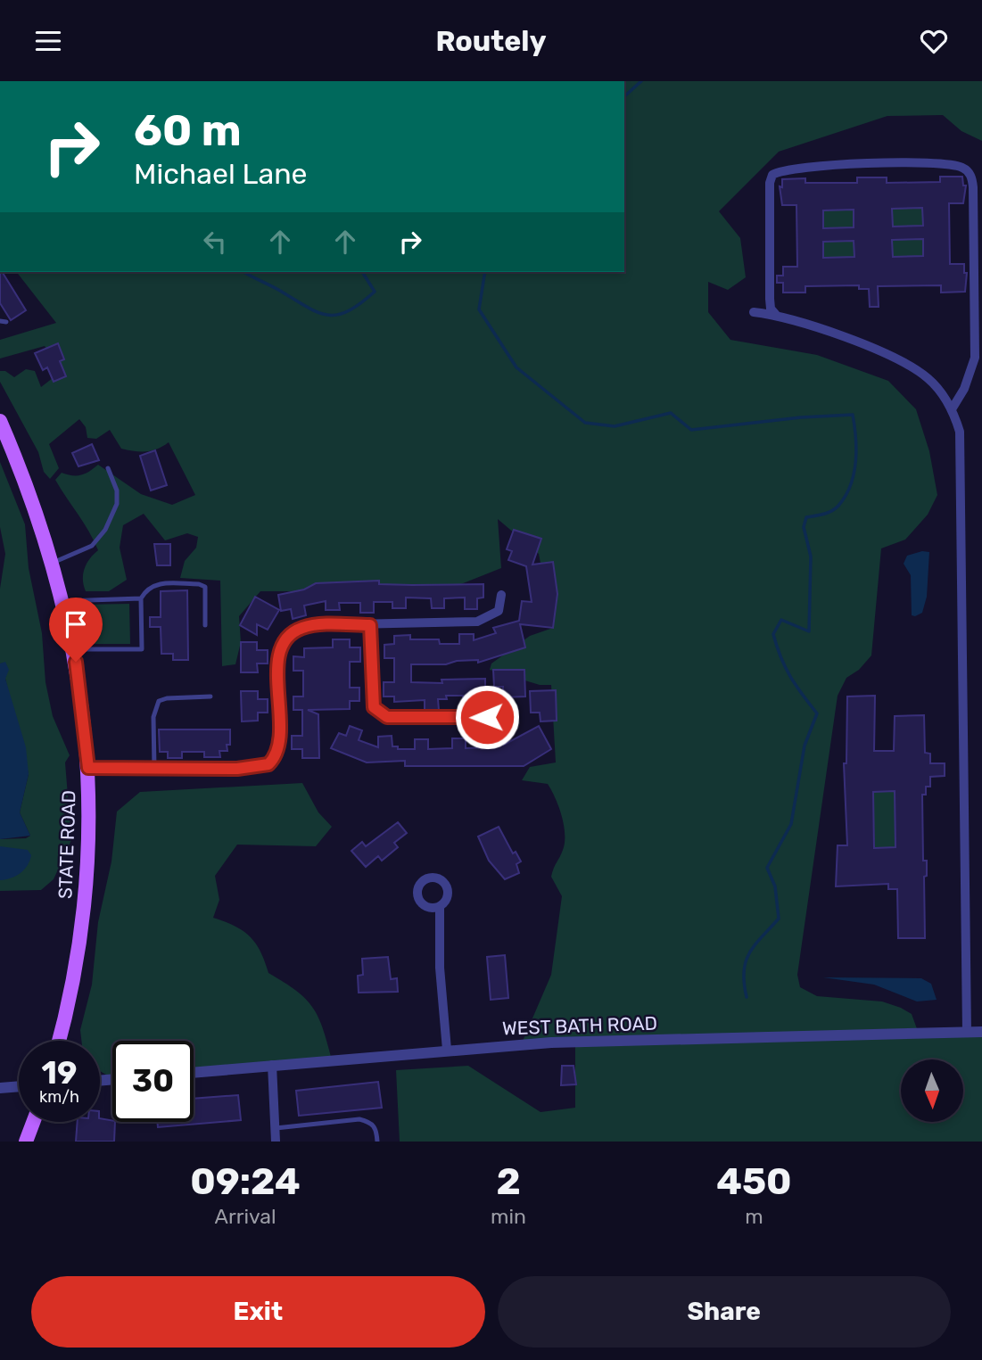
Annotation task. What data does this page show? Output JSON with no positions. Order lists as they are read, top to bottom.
{
  "streets": {
    "main road": ["STATE ROAD"],
    "street": ["WEST BATH ROAD"]
  },
  "north": "bottom",
  "page": {
    "header": "Routely",
    "turn": ["60 m", "Michael Lane"],
    "speed": "19 km/h",
    "limit": "30",
    "eta": [
      "09:24",
      "Arrival",
      "2",
      "min",
      "450",
      "m"
    ],
    "buttons": ["Exit", "Share"]
  }
}
